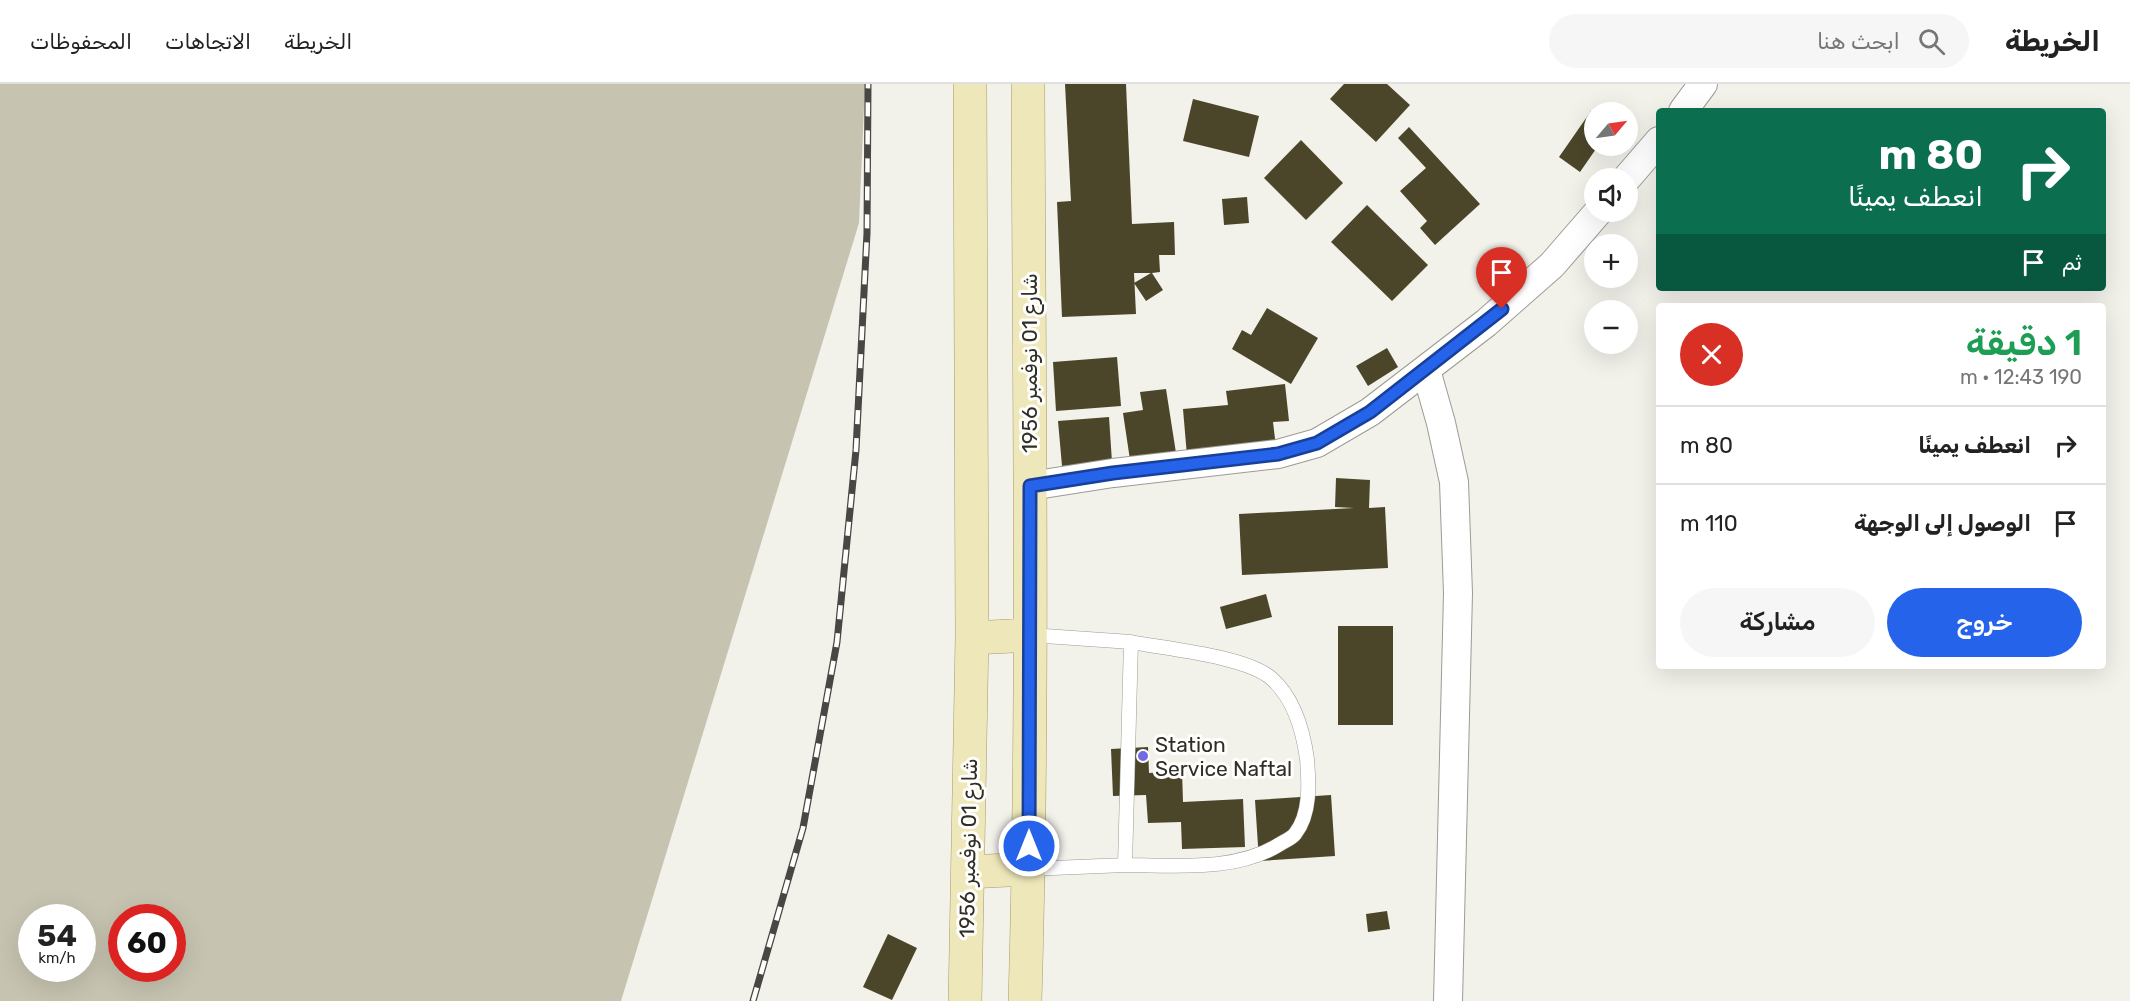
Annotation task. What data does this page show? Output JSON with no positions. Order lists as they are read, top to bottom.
{
  "streets": {
    "main road": ["شارع 01 نوفمبر 1956"]
  },
  "places": ["Station Service Naftal"],
  "north": "top right",
  "page": {
    "header": "الخريطة",
    "search": "ابحث هنا",
    "nav": ["الخريطة", "الاتجاهات", "المحفوظات"],
    "map_buttons": ["+", "−"],
    "turn": ["80 m", "انعطف يمينًا"],
    "then": "ثم",
    "heading": ["1 دقيقة", "190 m · 12:43"],
    "list": [
      {
        "name": "انعطف يمينًا",
        "value": "80 m"
      },
      {
        "name": "الوصول إلى الوجهة",
        "value": "110 m"
      }
    ],
    "buttons": ["خروج", "مشاركة"],
    "speed": "54 km/h",
    "limit": "60"
  }
}
